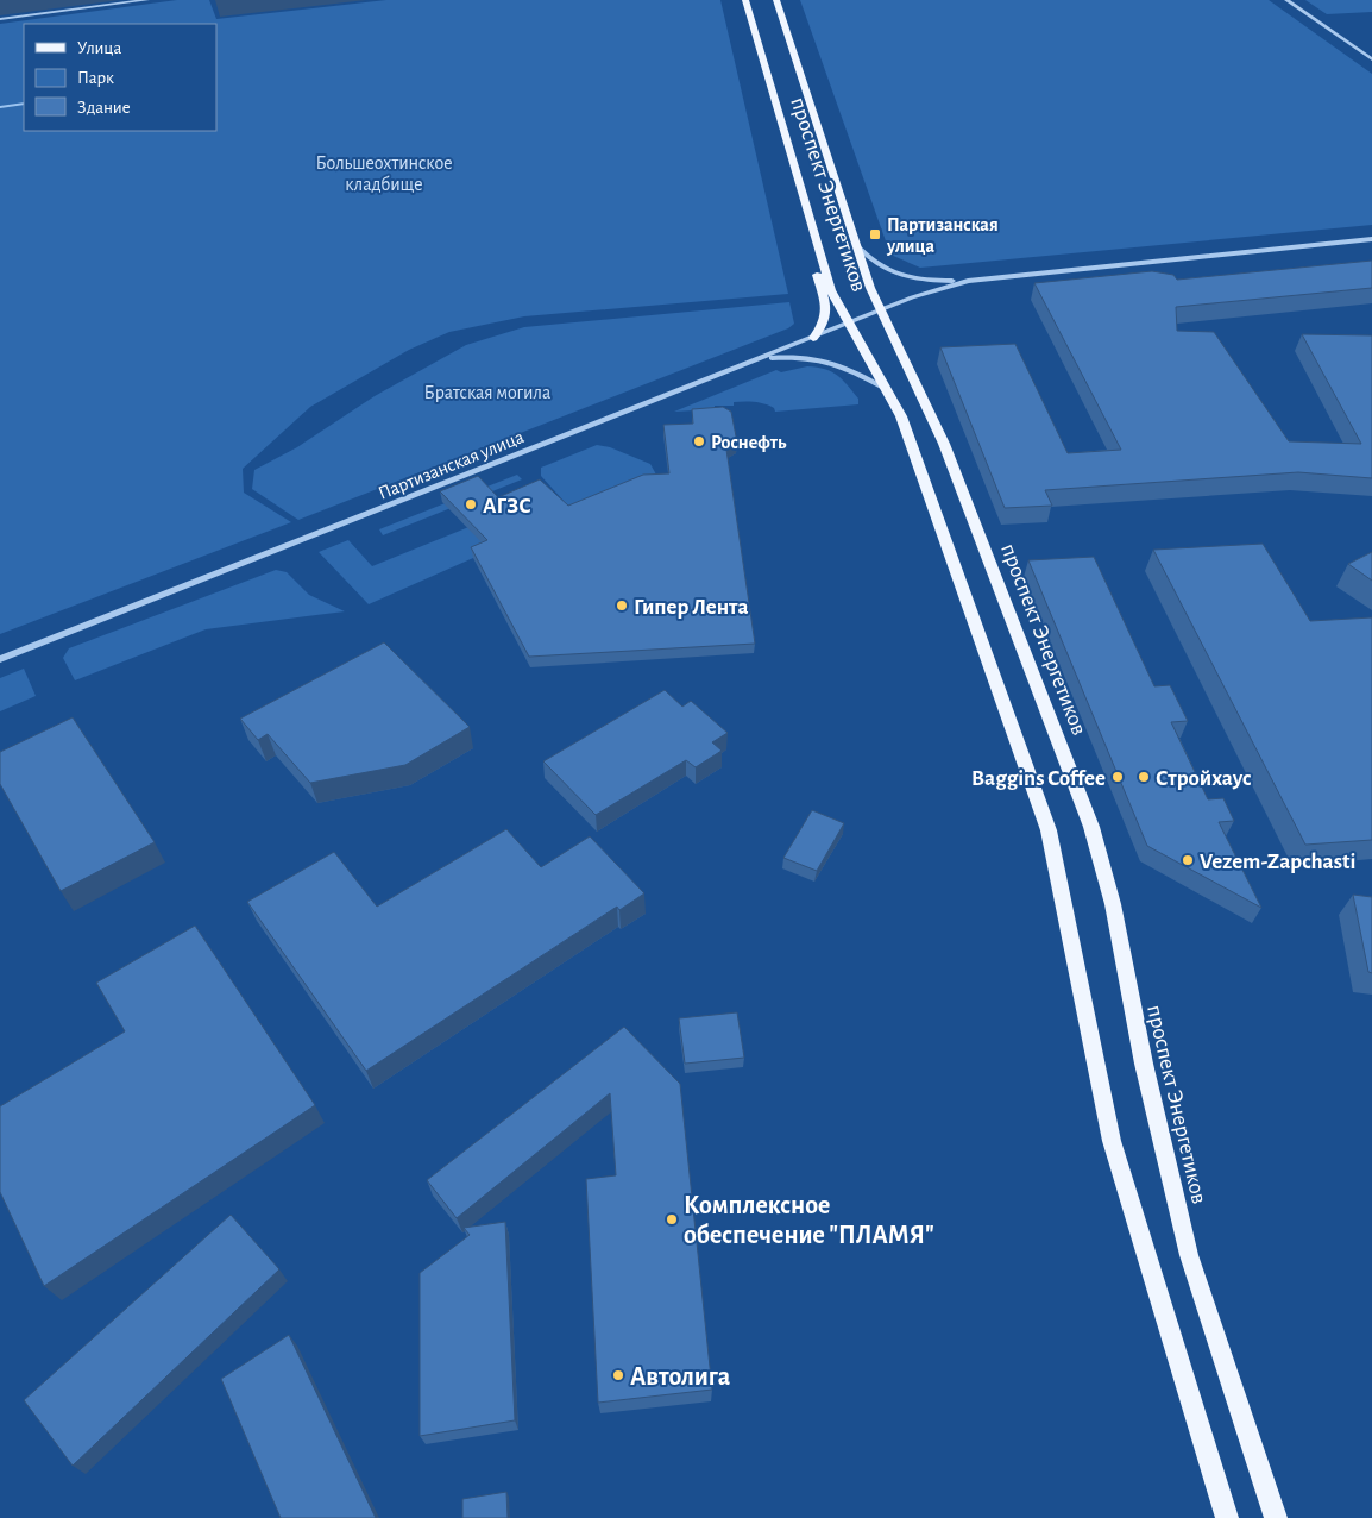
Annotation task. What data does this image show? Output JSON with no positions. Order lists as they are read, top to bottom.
{
  "streets": {
    "main road": ["проспект Энергетиков"],
    "street": ["Партизанская улица"]
  },
  "crossings": [
    ["проспект Энергетиков", "Партизанская улица"]
  ],
  "parks": ["Большеохтинское кладбище", "Братская могила"],
  "places": {
    "transit": ["Партизанская улица"],
    "other": [
      "Роснефть",
      "АГЗС",
      "Гипер Лента",
      "Baggins Coffee",
      "Стройхаус",
      "Vezem-Zapchasti",
      "Комплексное обеспечение \"ПЛАМЯ\"",
      "Автолига"
    ]
  },
  "legend": ["Улица", "Парк", "Здание"]
}
